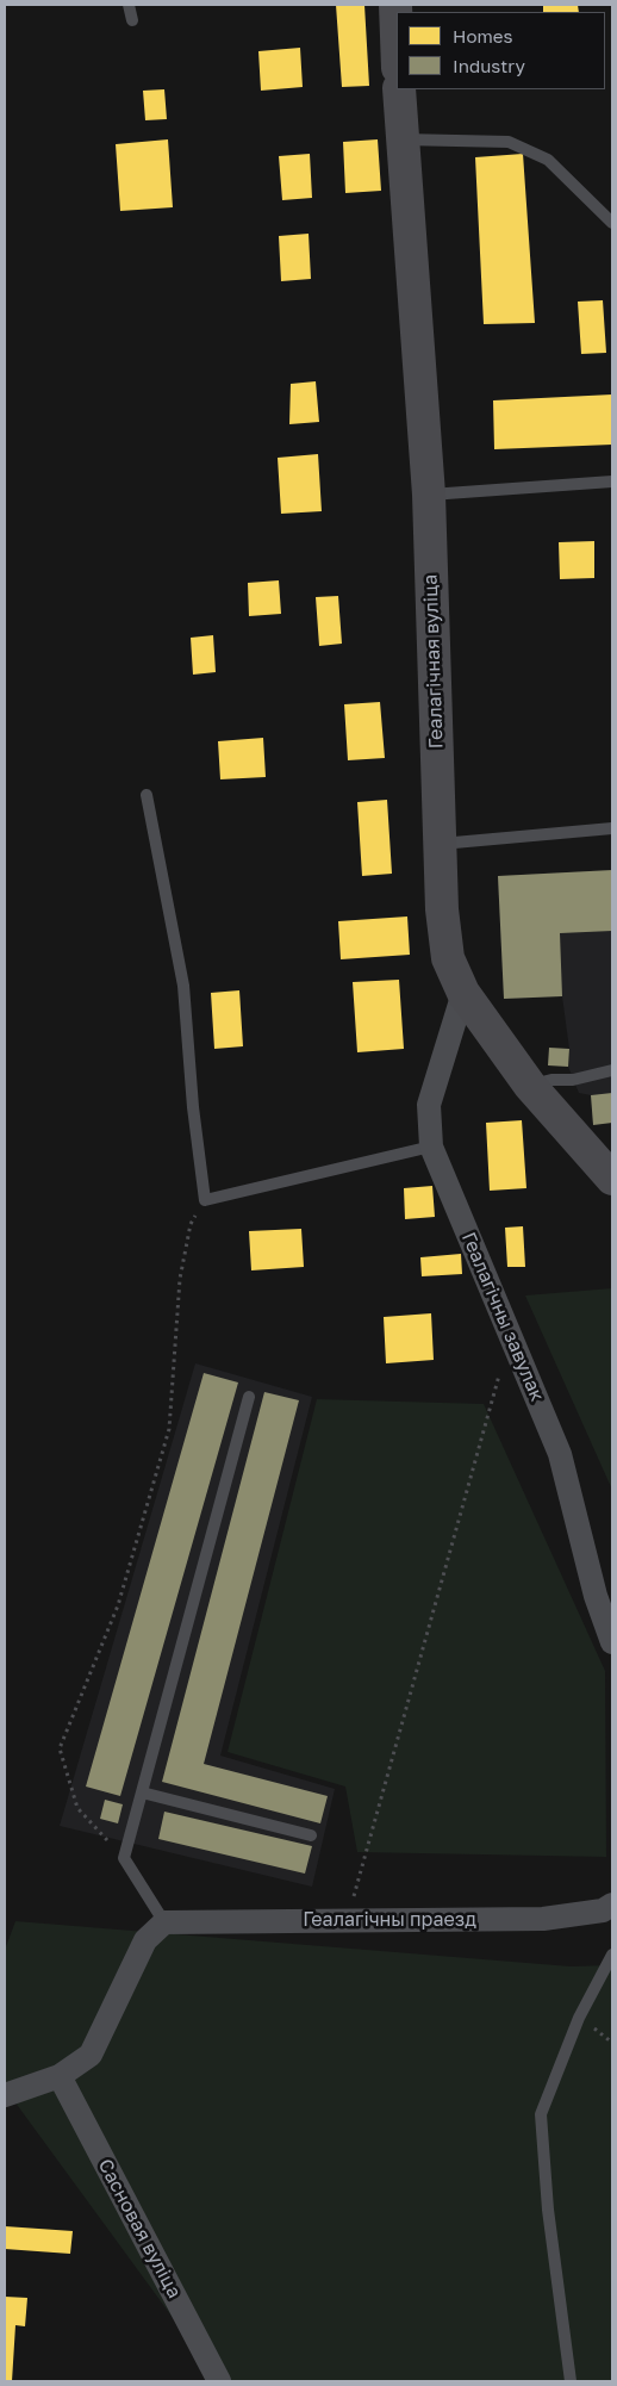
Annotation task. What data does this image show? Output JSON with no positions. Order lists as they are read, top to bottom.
{
  "streets": {
    "street": [
      "Геалагічная вуліца",
      "Геалагічны завулак",
      "Геалагічны праезд",
      "Сасновая вуліца"
    ]
  },
  "crossings": [
    ["Геалагічная вуліца", "Геалагічны завулак"]
  ],
  "legend": ["Homes", "Industry"]
}
